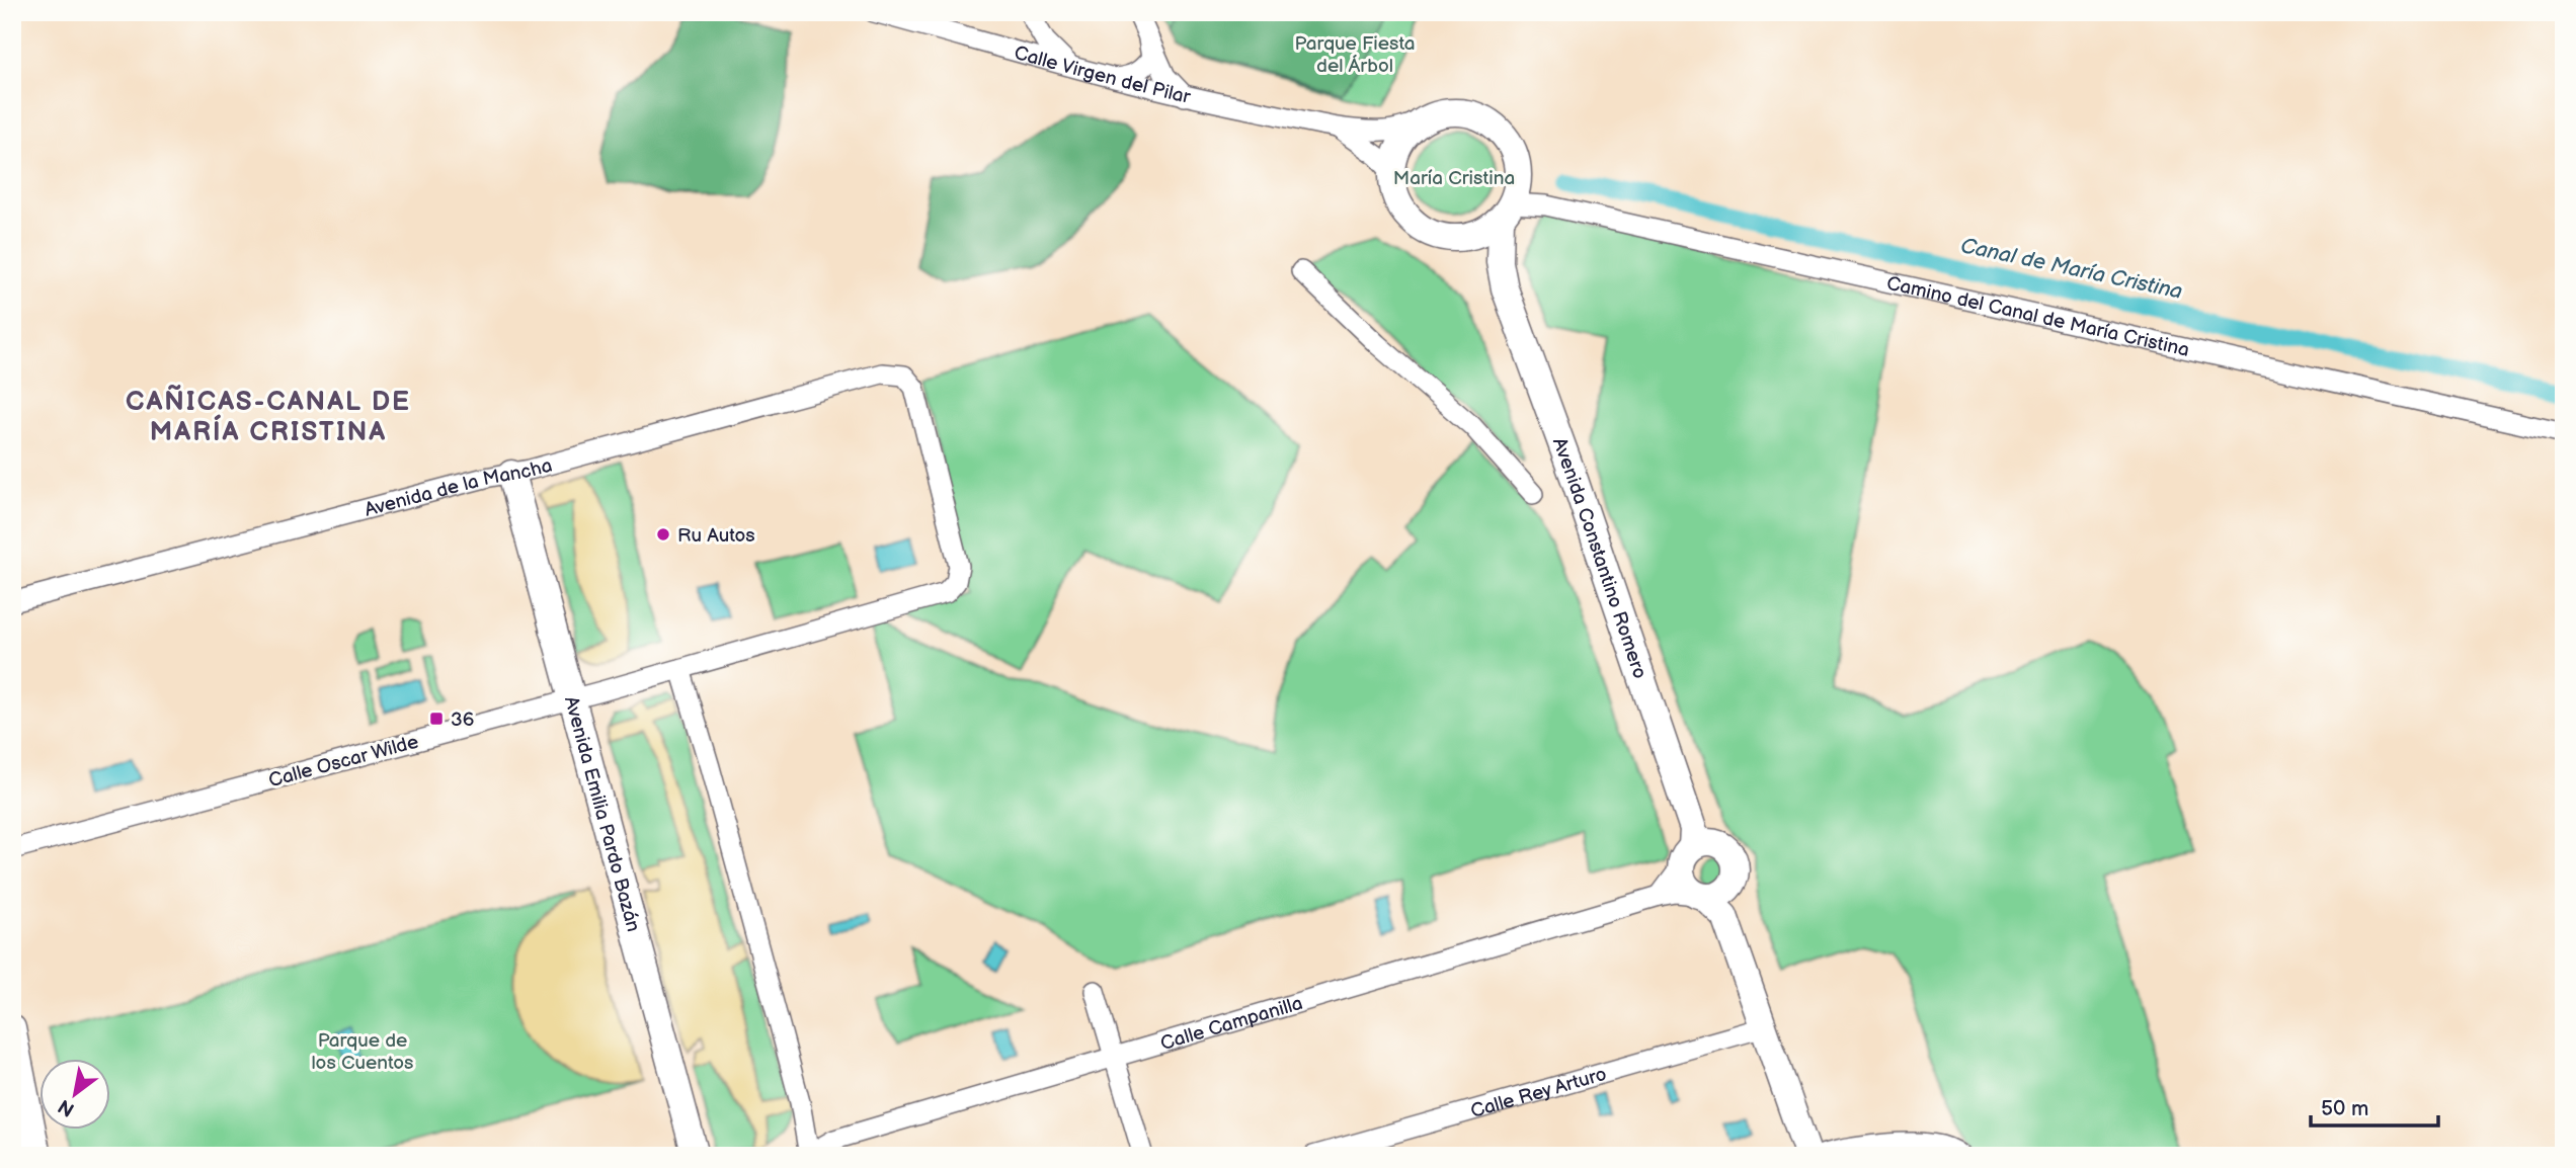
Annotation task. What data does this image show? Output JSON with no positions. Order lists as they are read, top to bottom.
{
  "streets": {
    "street": [
      "Calle Virgen del Pilar",
      "Camino del Canal de María Cristina",
      "Avenida de la Mancha",
      "Avenida Constantino Romero",
      "Calle Oscar Wilde",
      "Avenida Emilia Pardo Bazán",
      "Calle Campanilla",
      "Calle Rey Arturo"
    ]
  },
  "crossings": [
    ["Calle Virgen del Pilar", "Camino del Canal de María Cristina"],
    ["Calle Virgen del Pilar", "Avenida Constantino Romero"],
    ["Camino del Canal de María Cristina", "Avenida Constantino Romero"],
    ["Avenida de la Mancha", "Calle Oscar Wilde"],
    ["Avenida de la Mancha", "Avenida Emilia Pardo Bazán"],
    ["Avenida Constantino Romero", "Calle Campanilla"],
    ["Calle Oscar Wilde", "Avenida Emilia Pardo Bazán"]
  ],
  "districts": ["CAÑICAS-CANAL DE MARÍA CRISTINA"],
  "water": ["Canal de María Cristina"],
  "parks": ["Parque Fiesta del Árbol", "María Cristina", "Parque de los Cuentos"],
  "places": {
    "other": ["Ru Autos"],
    "transit": ["36"]
  },
  "scale_bar": "50 m",
  "north": "bottom left"
}
